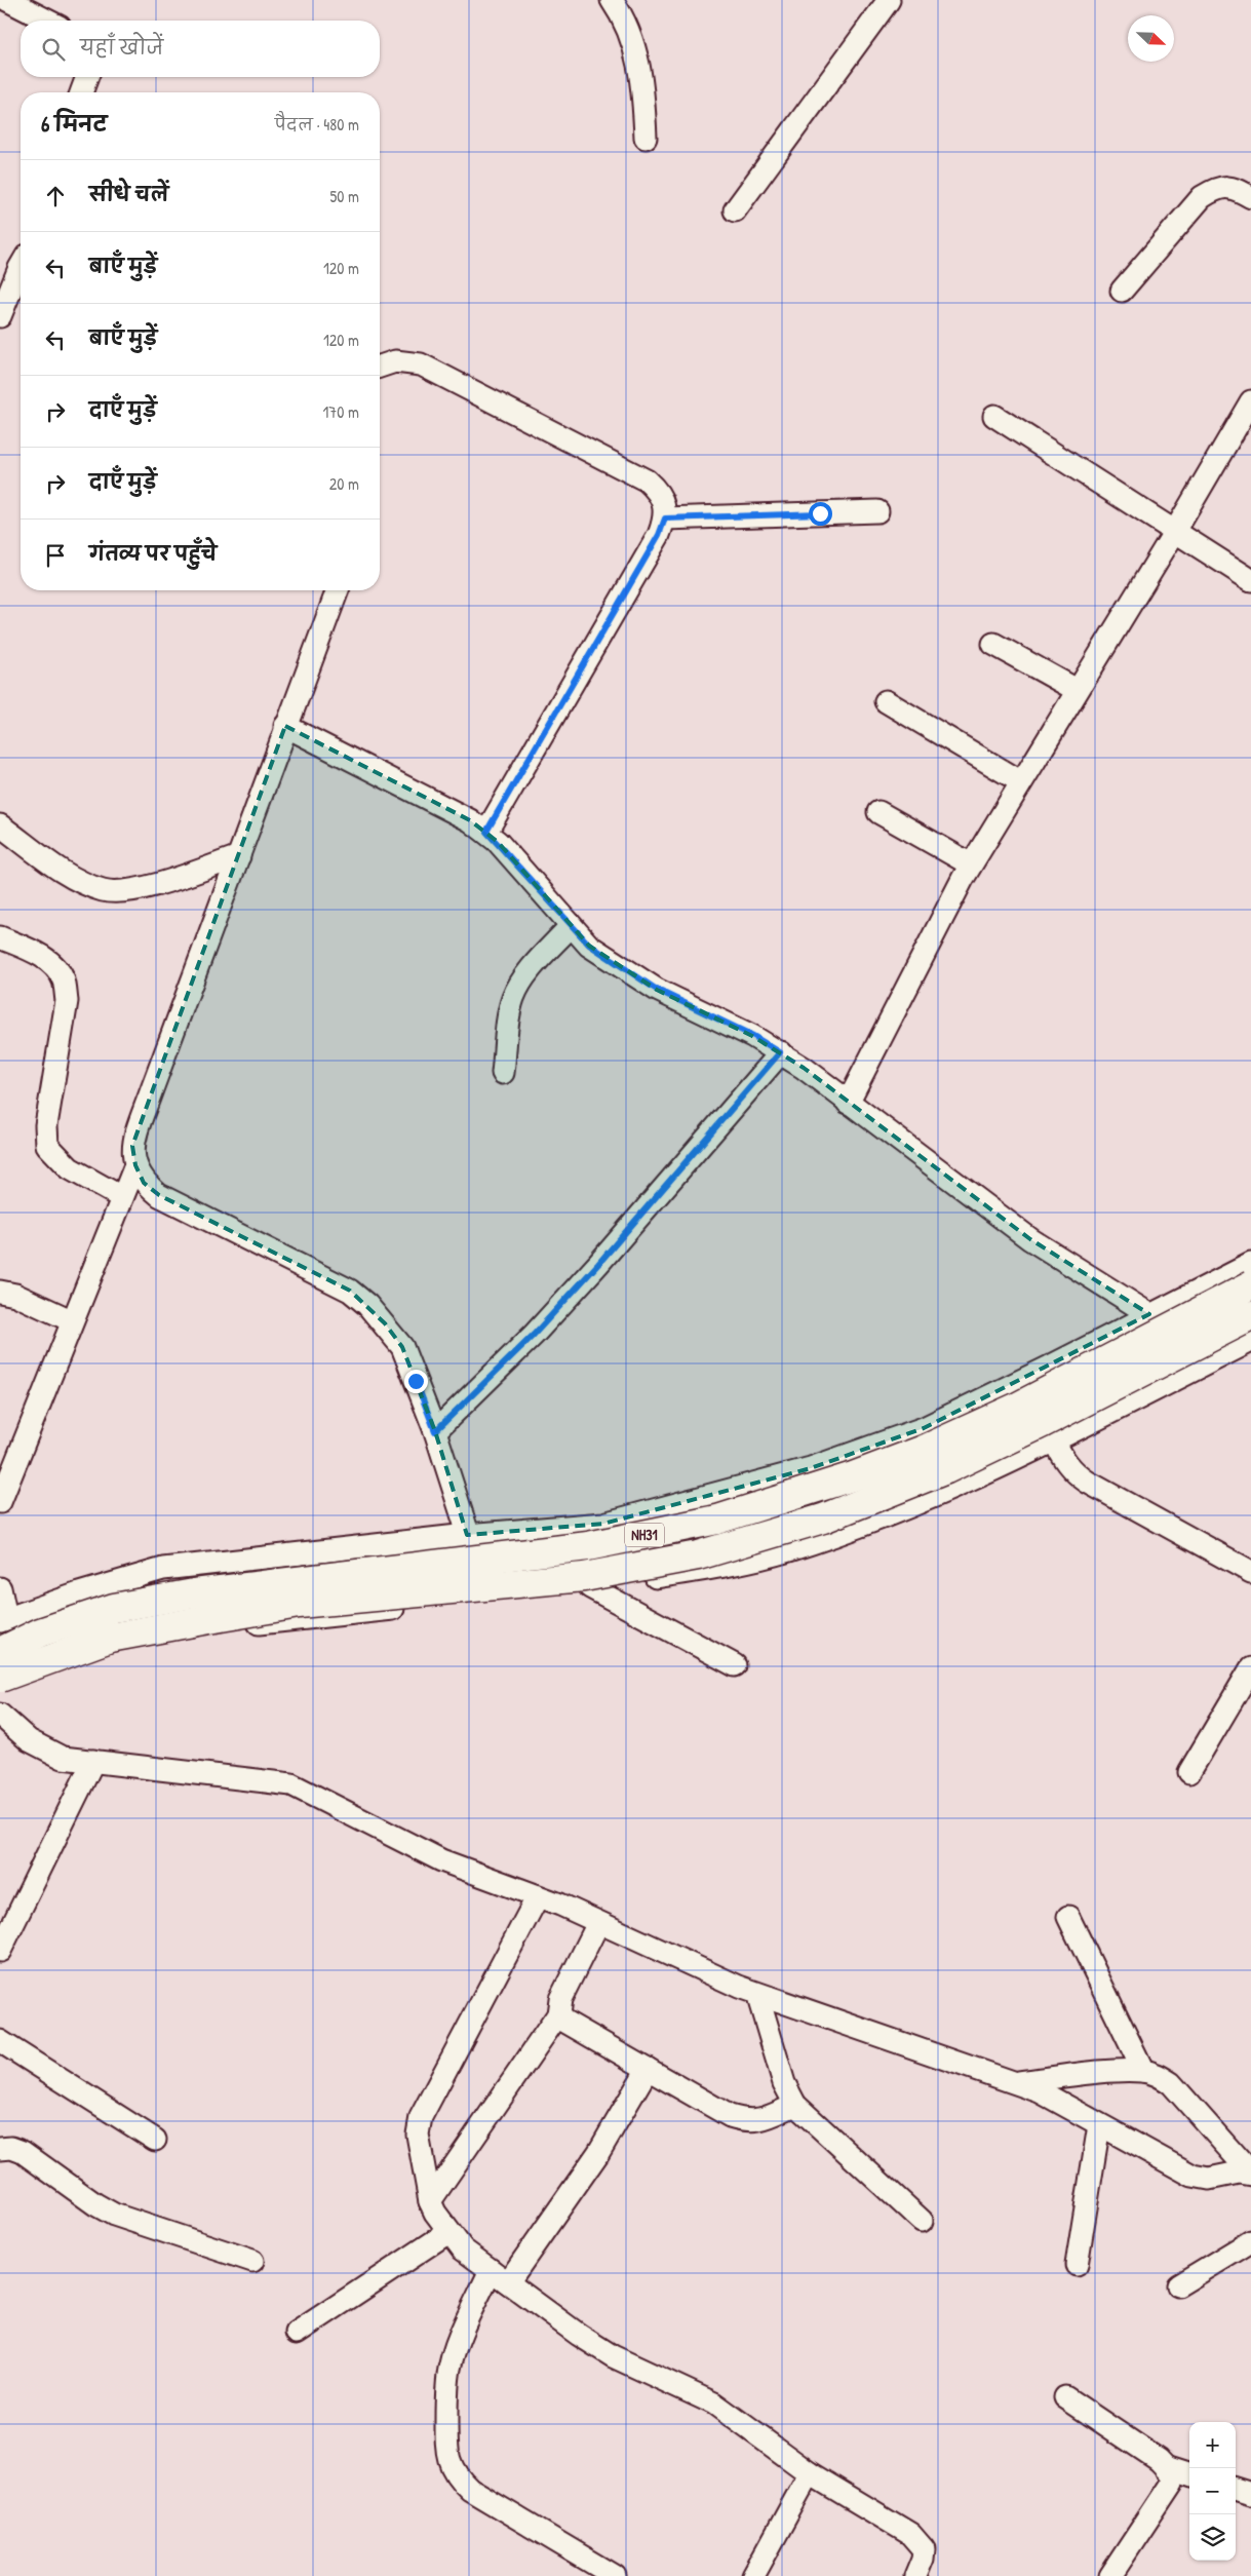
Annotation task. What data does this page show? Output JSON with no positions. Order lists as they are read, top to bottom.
{
  "streets": {
    "highway": ["NH31"]
  },
  "north": "bottom right",
  "page": {
    "search": "यहाँ खोजें",
    "heading": ["6 मिनट", "पैदल · 480 m"],
    "list": [
      ["सीधे चलें", "50 m"],
      ["बाएँ मुड़ें", "120 m"],
      ["बाएँ मुड़ें", "120 m"],
      ["दाएँ मुड़ें", "170 m"],
      ["दाएँ मुड़ें", "20 m"],
      "गंतव्य पर पहुँचे"
    ],
    "map_buttons": ["+", "−"]
  }
}
